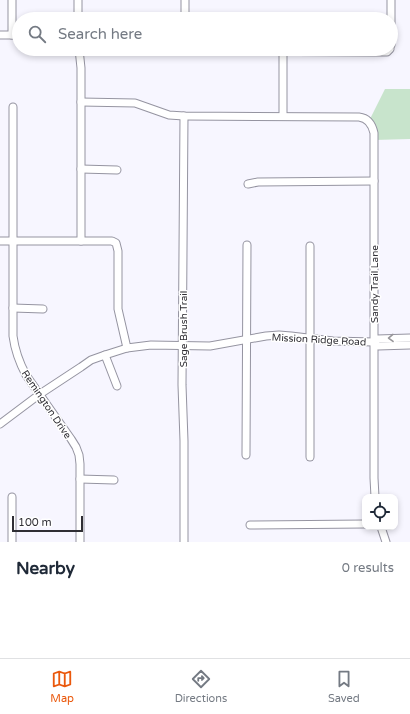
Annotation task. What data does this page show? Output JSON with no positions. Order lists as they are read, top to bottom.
{
  "streets": {
    "street": [
      "Sandy Trail Lane",
      "Sage Brush Trail",
      "Mission Ridge Road",
      "Remington Drive"
    ]
  },
  "crossings": [
    ["Sandy Trail Lane", "Mission Ridge Road"],
    ["Sage Brush Trail", "Mission Ridge Road"],
    ["Mission Ridge Road", "Remington Drive"]
  ],
  "scale_bar": "100 m",
  "page": {
    "search": "Search here",
    "scale": "100 m",
    "heading": ["Nearby", "0 results"],
    "nav": ["Map", "Directions", "Saved"]
  }
}
